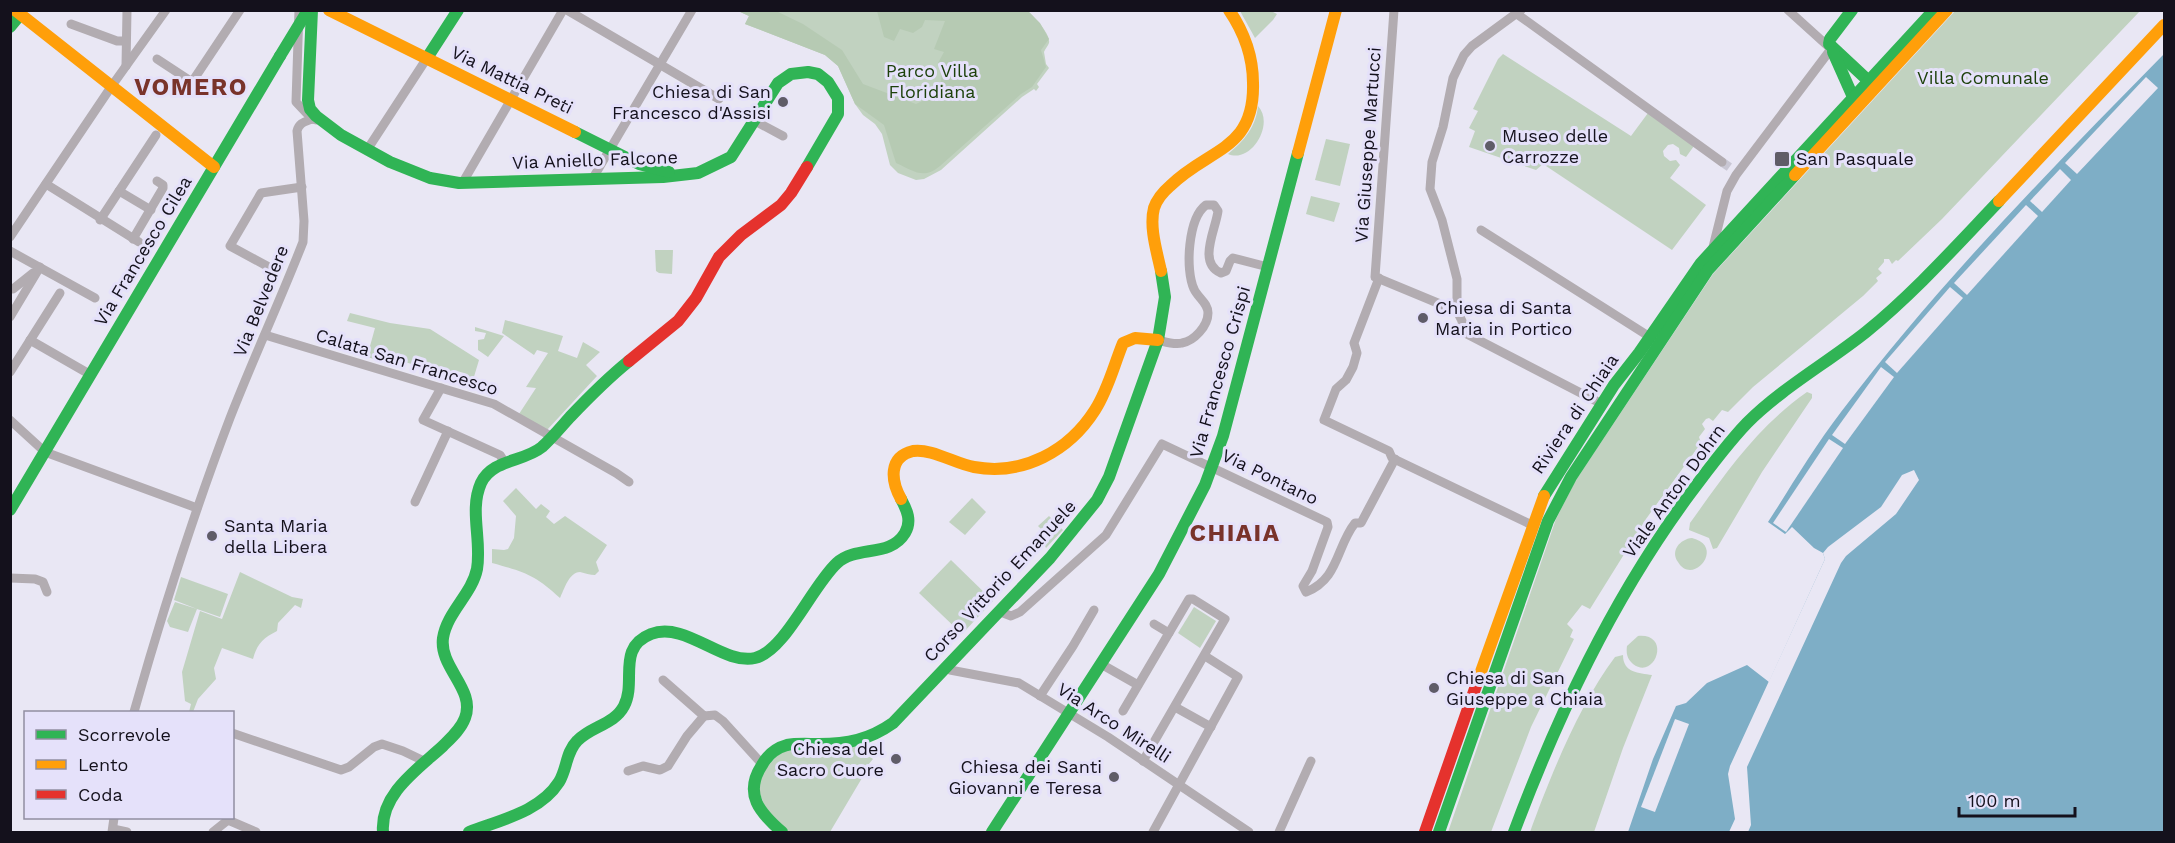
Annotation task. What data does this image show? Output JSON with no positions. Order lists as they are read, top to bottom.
{
  "streets": {
    "main road": [
      "Via Mattia Preti",
      "Via Aniello Falcone",
      "Via Francesco Cilea",
      "Via Francesco Crispi",
      "Riviera di Chiaia",
      "Viale Anton Dohrn",
      "Corso Vittorio Emanuele"
    ],
    "street": [
      "Via Giuseppe Martucci",
      "Via Belvedere",
      "Calata San Francesco",
      "Via Pontano",
      "Via Arco Mirelli"
    ]
  },
  "crossings": [
    ["Via Mattia Preti", "Via Aniello Falcone"],
    ["Via Giuseppe Martucci", "Via Pontano"],
    ["Via Aniello Falcone", "Via Belvedere"],
    ["Via Aniello Falcone", "Calata San Francesco"],
    ["Via Belvedere", "Calata San Francesco"],
    ["Via Francesco Crispi", "Via Pontano"],
    ["Via Francesco Crispi", "Via Arco Mirelli"],
    ["Via Pontano", "Corso Vittorio Emanuele"]
  ],
  "districts": ["VOMERO", "CHIAIA"],
  "parks": ["Parco Villa Floridiana", "Villa Comunale"],
  "places": {
    "other": [
      "Chiesa di San Francesco d'Assisi",
      "Museo delle Carrozze",
      "Chiesa di Santa Maria in Portico",
      "Santa Maria della Libera",
      "Chiesa di San Giuseppe a Chiaia",
      "Chiesa del Sacro Cuore",
      "Chiesa dei Santi Giovanni e Teresa"
    ],
    "transit": ["San Pasquale"]
  },
  "legend": ["Scorrevole", "Lento", "Coda"],
  "scale_bar": "100 m"
}
